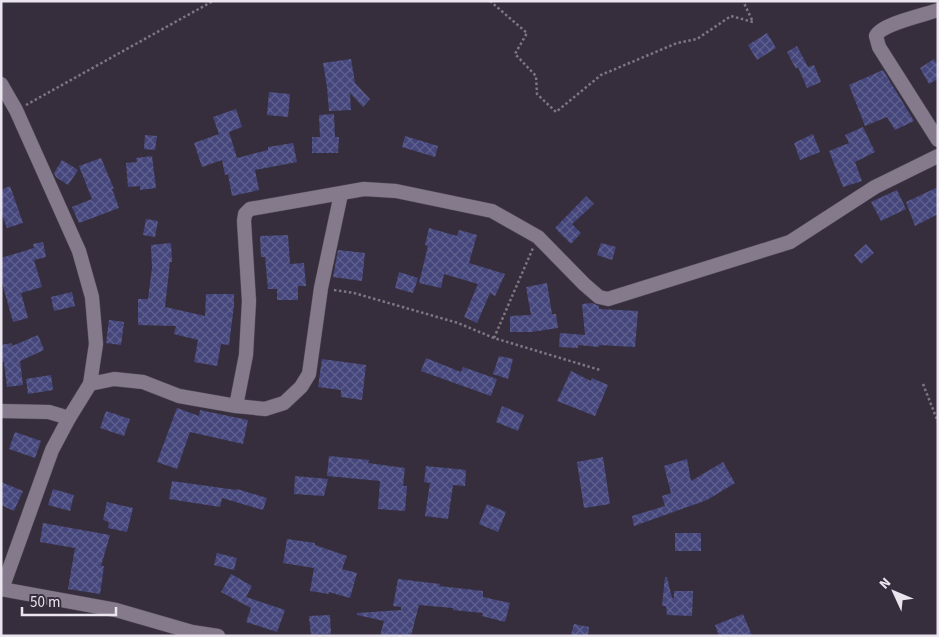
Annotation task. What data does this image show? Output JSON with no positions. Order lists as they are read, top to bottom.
{
  "scale_bar": "50 m",
  "north": "top left"
}
